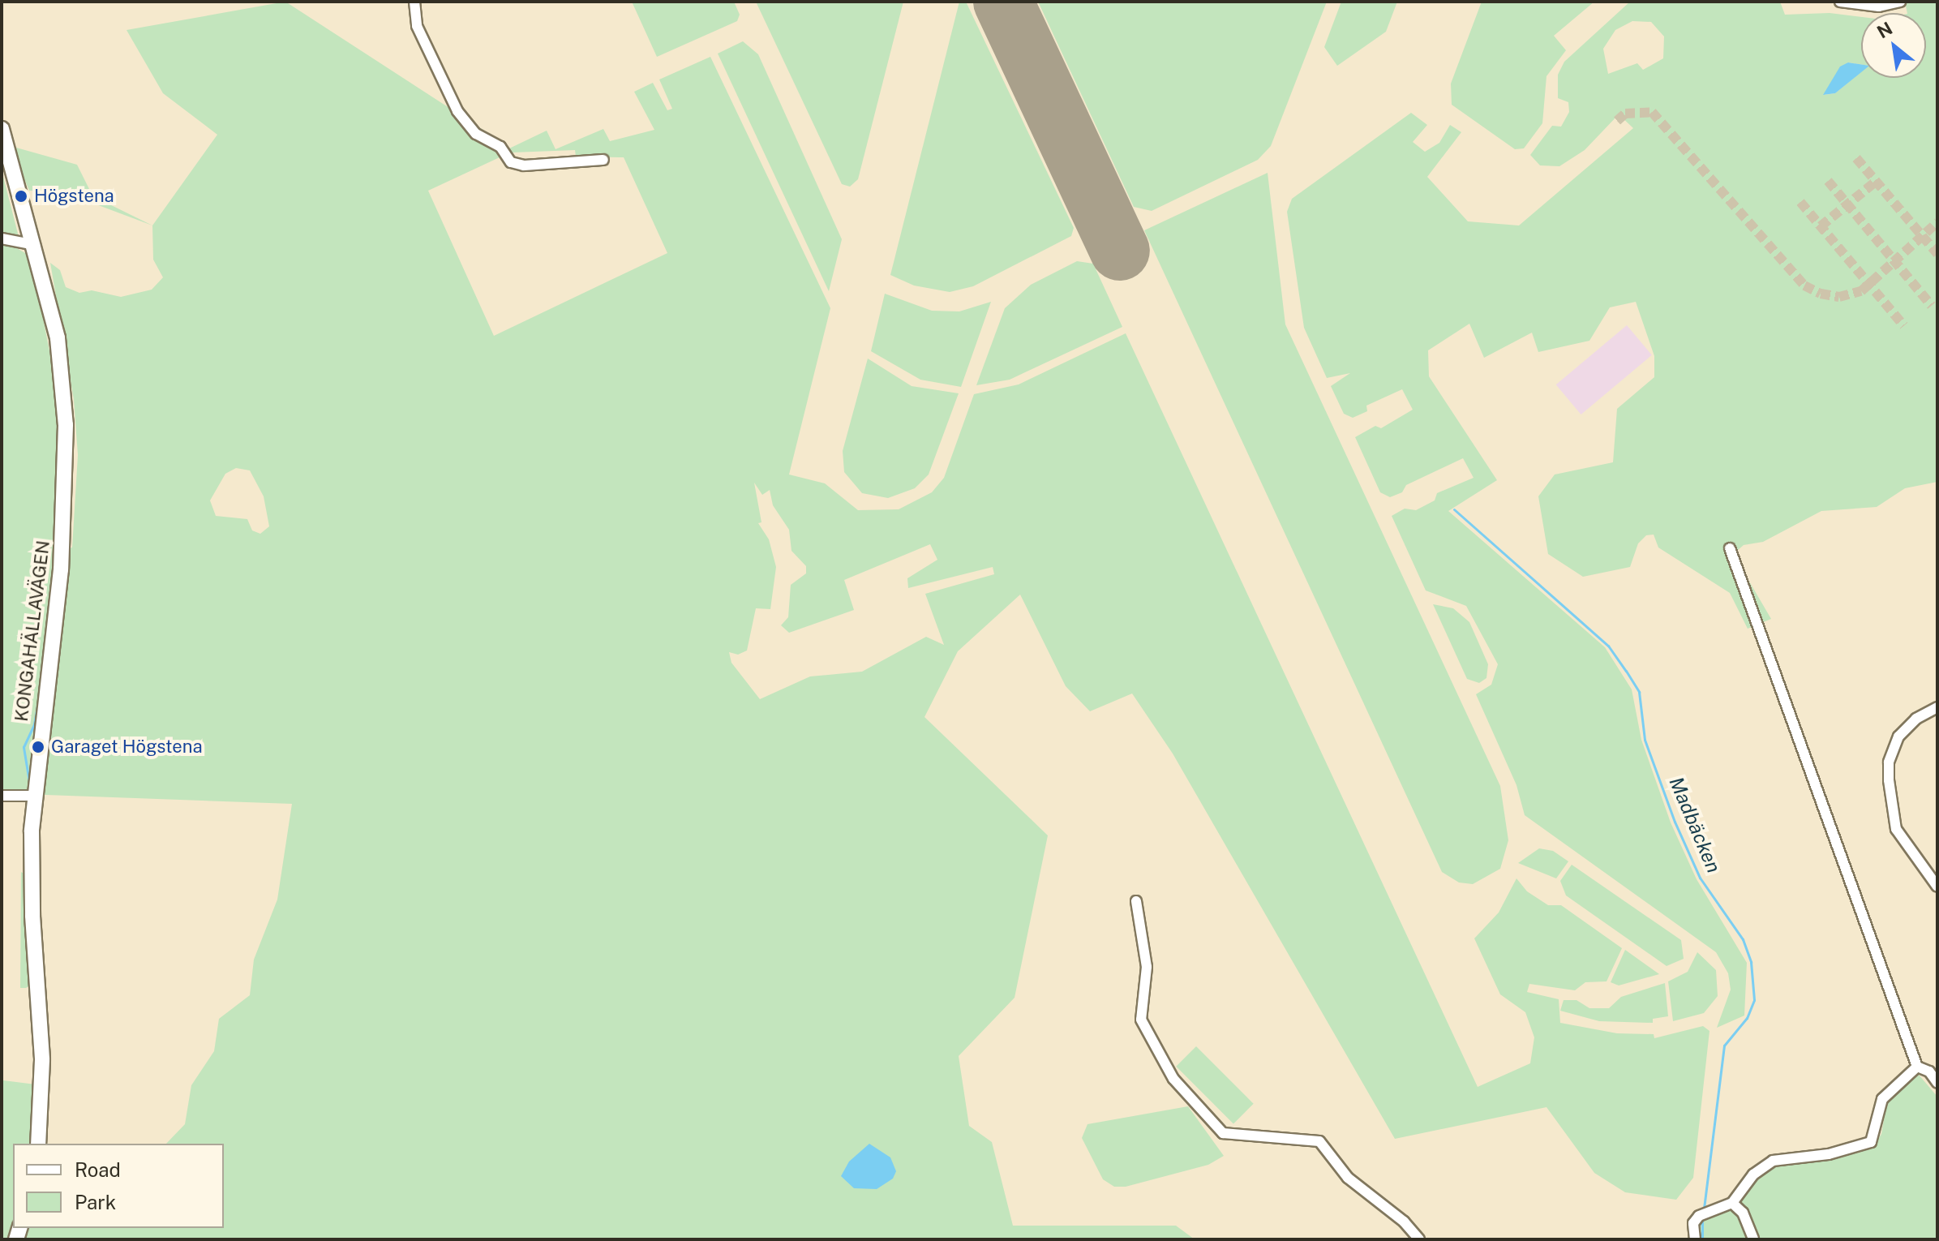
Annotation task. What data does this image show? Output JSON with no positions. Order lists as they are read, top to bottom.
{
  "streets": {
    "street": ["KONGAHÄLLAVÄGEN"]
  },
  "water": ["Madbäcken"],
  "places": ["Högstena", "Garaget Högstena"],
  "legend": ["Road", "Park"],
  "north": "top left"
}
